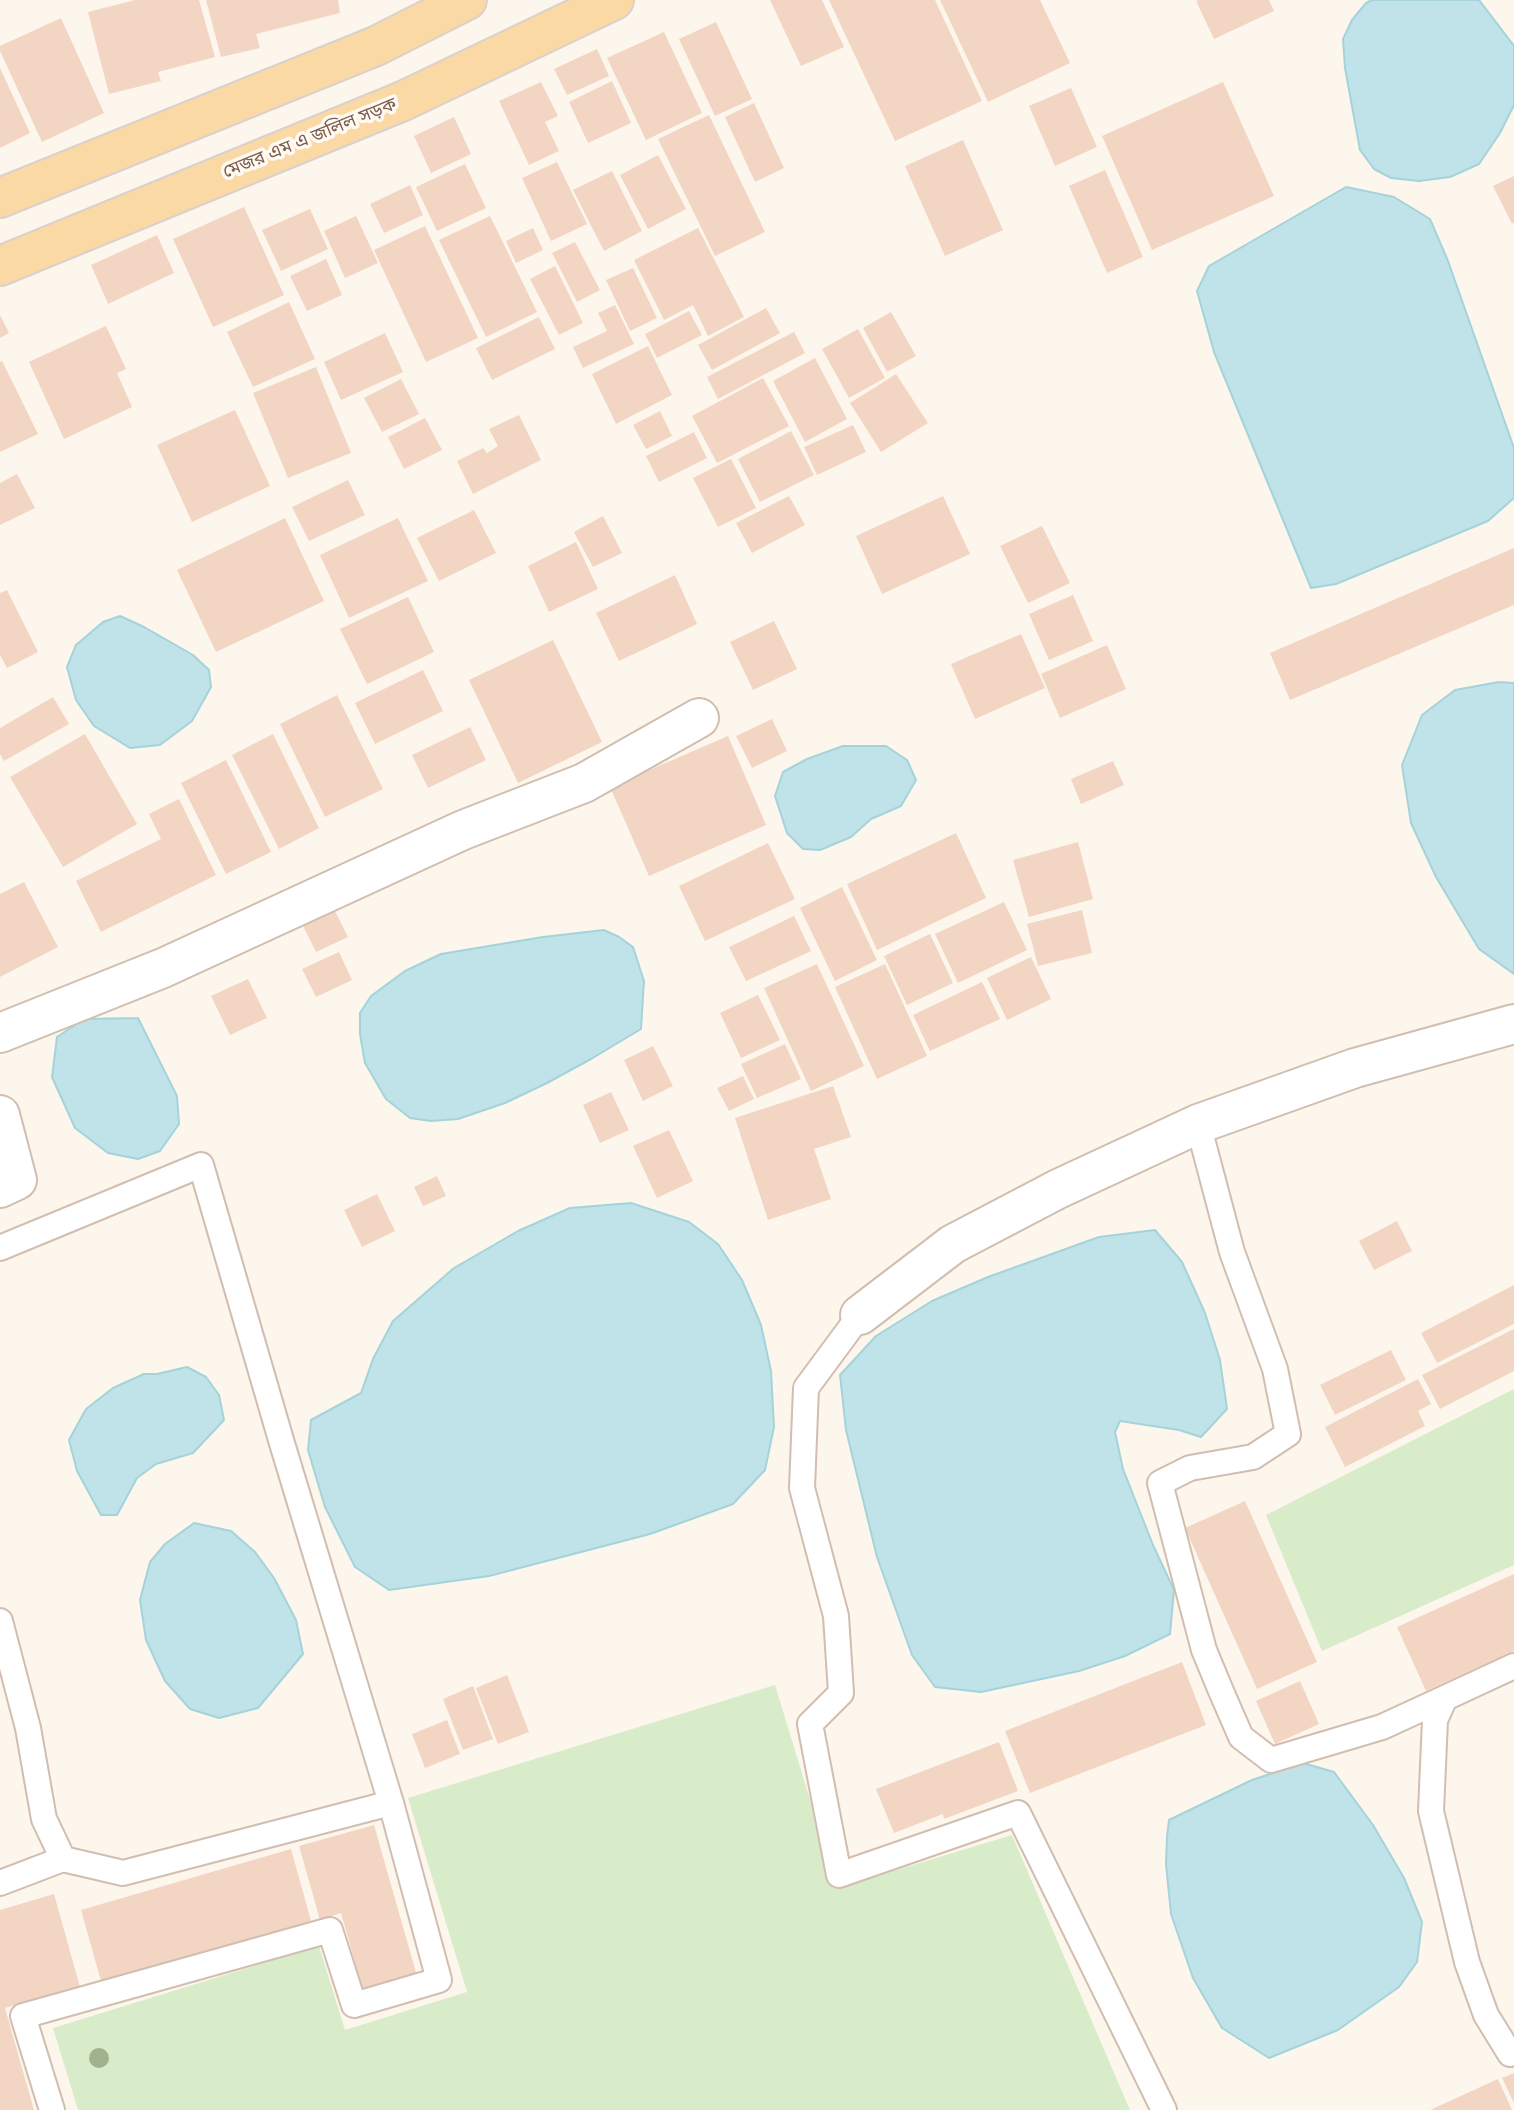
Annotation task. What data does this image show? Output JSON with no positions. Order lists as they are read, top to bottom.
{
  "streets": {
    "main road": ["মেজর এম এ জলিল সড়ক"]
  }
}
